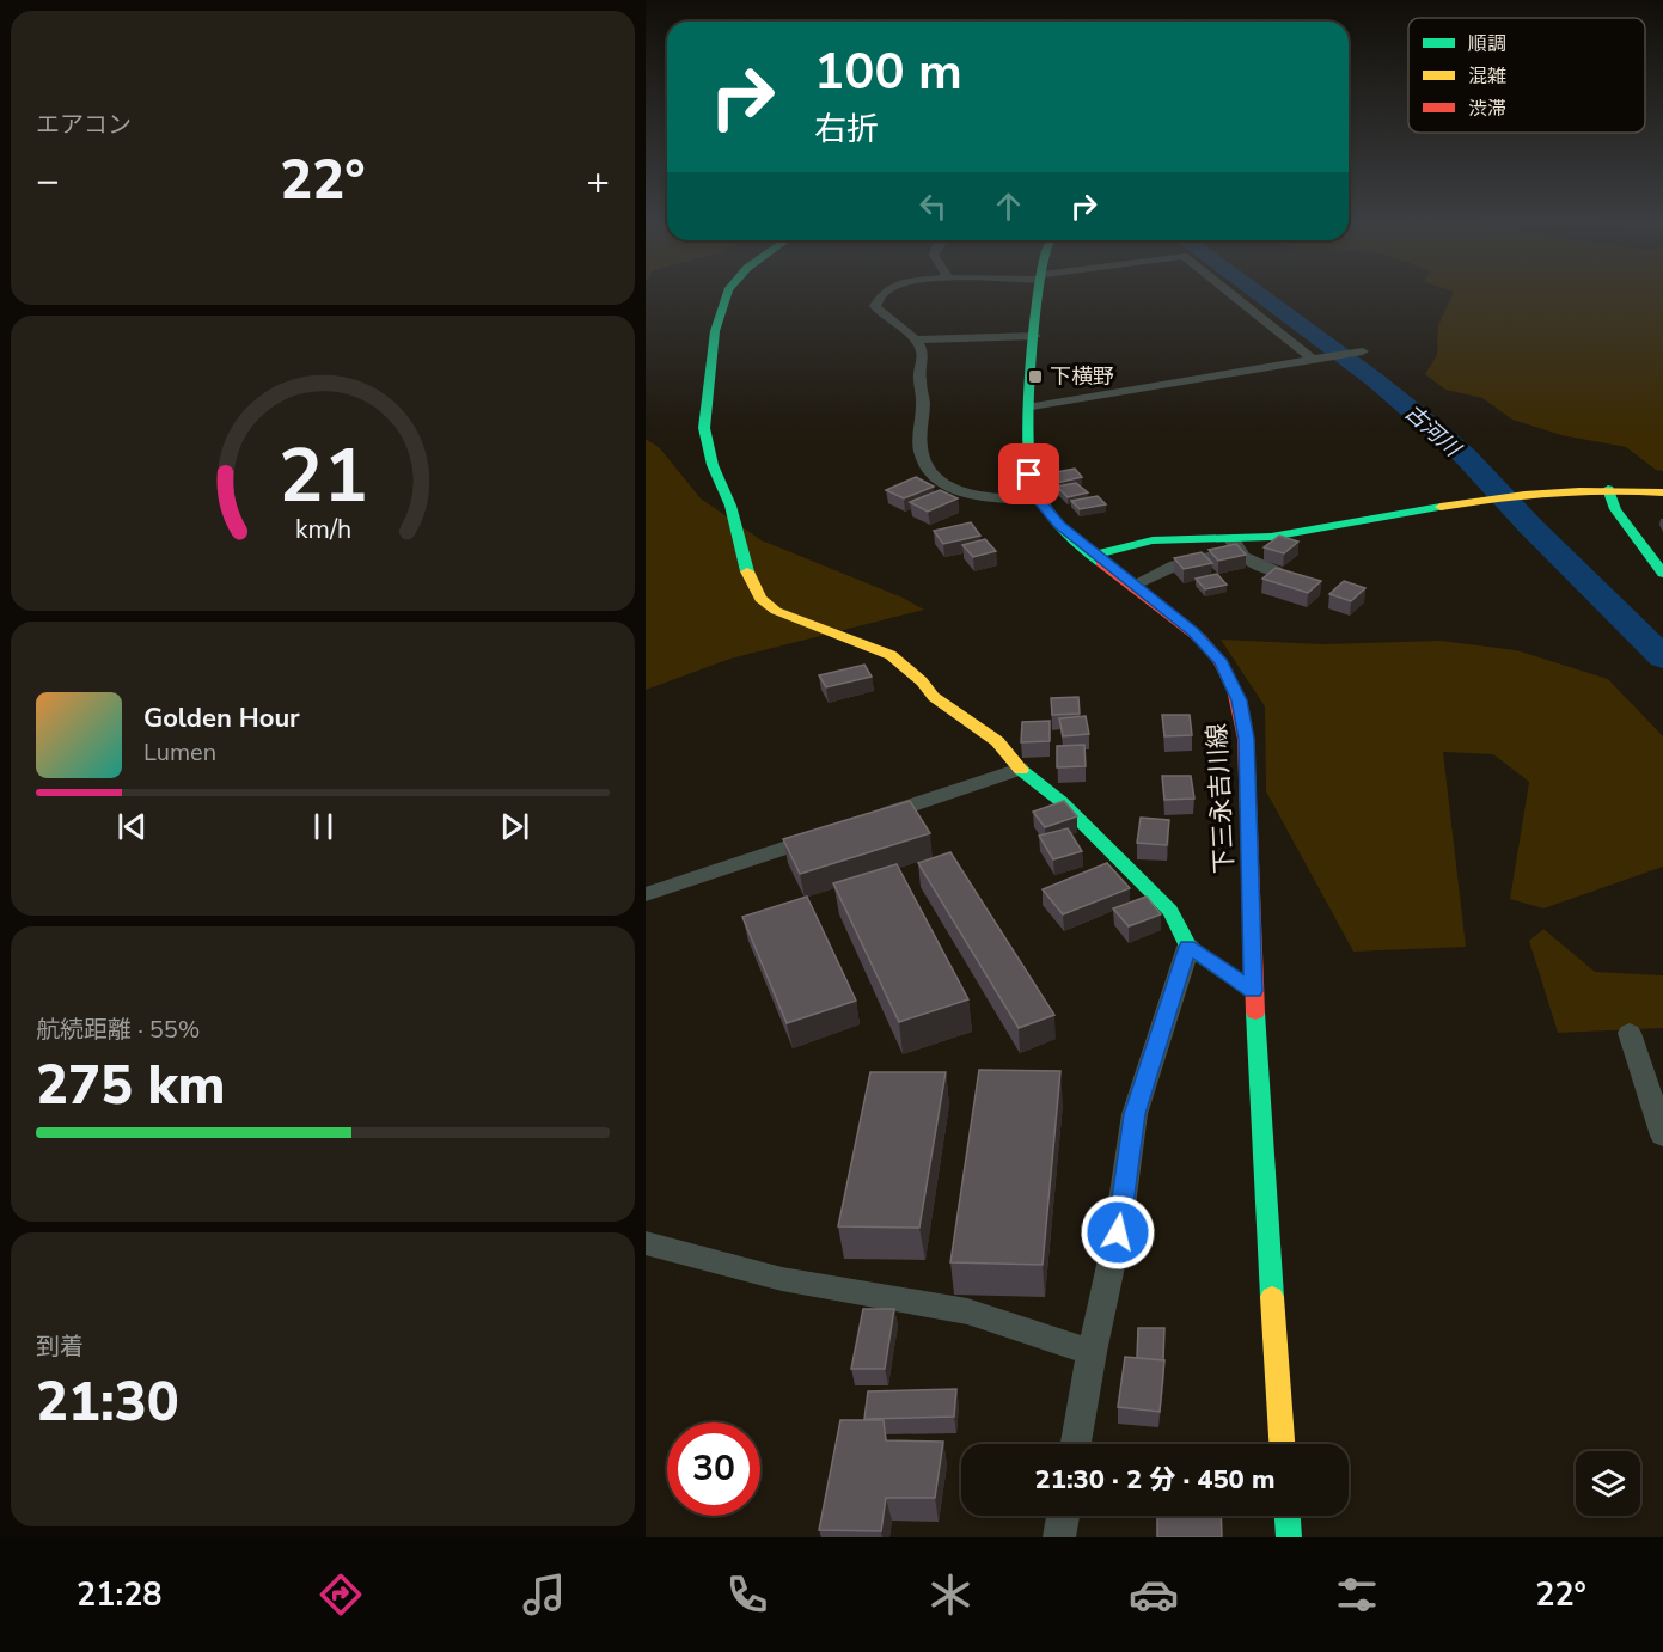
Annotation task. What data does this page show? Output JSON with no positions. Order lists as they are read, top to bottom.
{
  "streets": {
    "street": ["下三永吉川線"]
  },
  "water": ["古河川"],
  "places": {
    "transit": ["下横野"]
  },
  "legend": ["順調", "混雑", "渋滞"],
  "page": {
    "tile": [
      "エアコン",
      ["航続距離 · 55%", "275 km"],
      ["到着", "21:30"]
    ],
    "turn": ["100 m", "右折"],
    "heat": ["−", "22°", "+"],
    "song": ["Golden Hour", "Lumen"],
    "limit": "30",
    "trip": "21:30 · 2 分 · 450 m",
    "tabs": ["21:28", "22°"],
    "gauge": ["21", "km/h"]
  }
}
